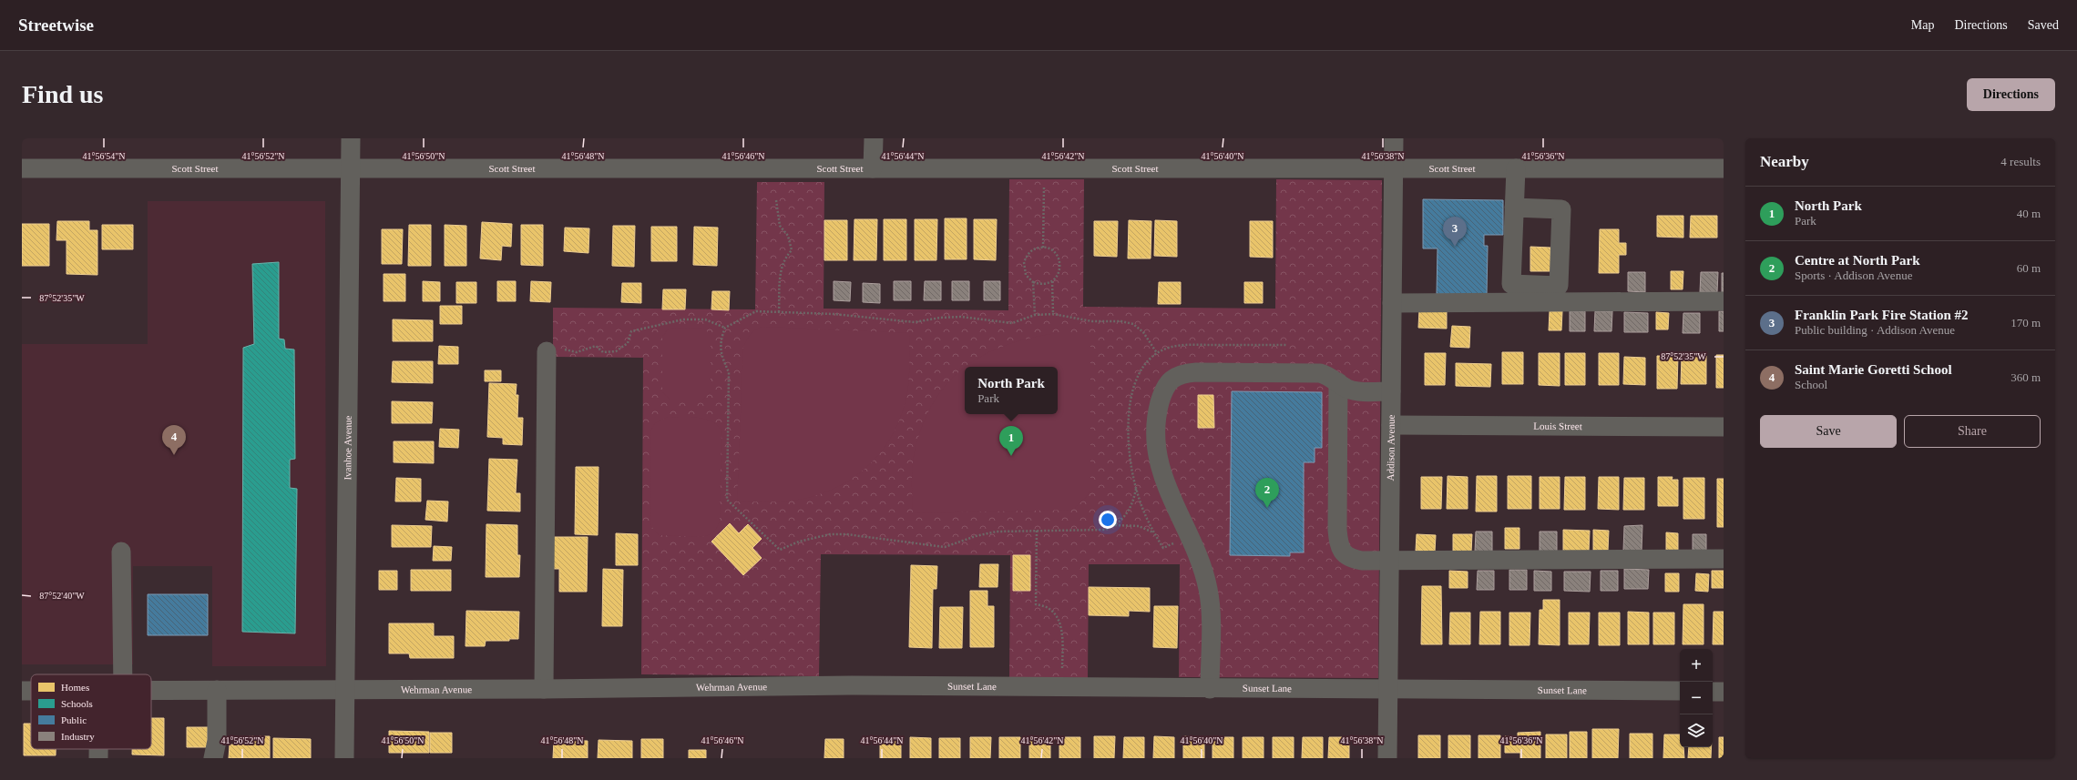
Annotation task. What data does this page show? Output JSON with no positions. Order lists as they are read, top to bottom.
{
  "streets": {
    "street": [
      "Scott Street",
      "Louis Street",
      "Ivanhoe Avenue",
      "Addison Avenue",
      "Sunset Lane",
      "Wehrman Avenue"
    ]
  },
  "crossings": [
    ["Scott Street", "Ivanhoe Avenue"],
    ["Scott Street", "Addison Avenue"],
    ["Louis Street", "Addison Avenue"],
    ["Ivanhoe Avenue", "Wehrman Avenue"],
    ["Addison Avenue", "Sunset Lane"],
    ["Sunset Lane", "Wehrman Avenue"]
  ],
  "legend": [
    "Homes",
    "Schools",
    "Public",
    "Industry"
  ],
  "page": {
    "header": "Streetwise",
    "nav": ["Map", "Directions", "Saved"],
    "buttons": [
      "Directions",
      ["Save", "Share"]
    ],
    "title": "Find us",
    "heading": ["Nearby", "4 results"],
    "list": [
      {
        "mark": "1",
        "name": "North Park",
        "note": "Park",
        "value": "40 m"
      },
      {
        "mark": "2",
        "name": "Centre at North Park",
        "note": "Sports · Addison Avenue",
        "value": "60 m"
      },
      {
        "mark": "3",
        "name": "Franklin Park Fire Station #2",
        "note": "Public building · Addison Avenue",
        "value": "170 m"
      },
      {
        "mark": "4",
        "name": "Saint Marie Goretti School",
        "note": "School",
        "value": "360 m"
      }
    ],
    "pins": [
      "3",
      "4",
      "1",
      "2"
    ],
    "popup": ["North Park", "Park"],
    "map_buttons": ["+", "−"]
  },
  "coordinates": [
    "41°56'54\"N",
    "41°56'52\"N",
    "41°56'50\"N",
    "41°56'48\"N",
    "41°56'46\"N",
    "41°56'44\"N",
    "41°56'42\"N",
    "41°56'40\"N",
    "41°56'38\"N",
    "41°56'36\"N",
    "87°52'35\"W",
    "87°52'40\"W"
  ]
}
